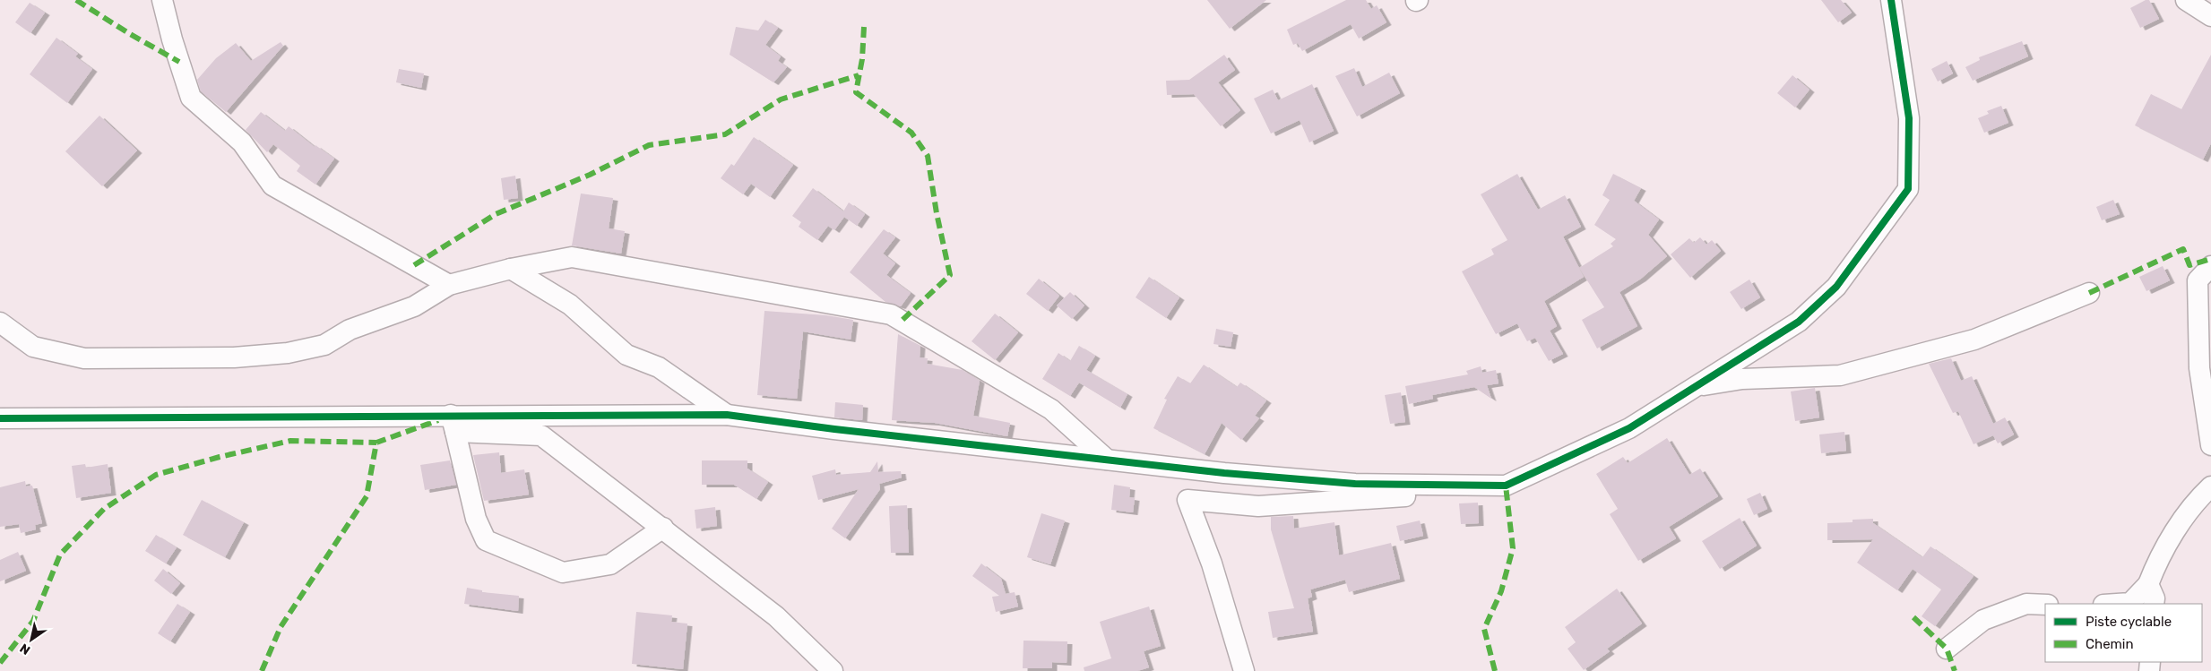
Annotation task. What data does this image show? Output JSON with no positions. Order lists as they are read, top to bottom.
{
  "legend": ["Piste cyclable", "Chemin"],
  "north": "bottom left"
}
